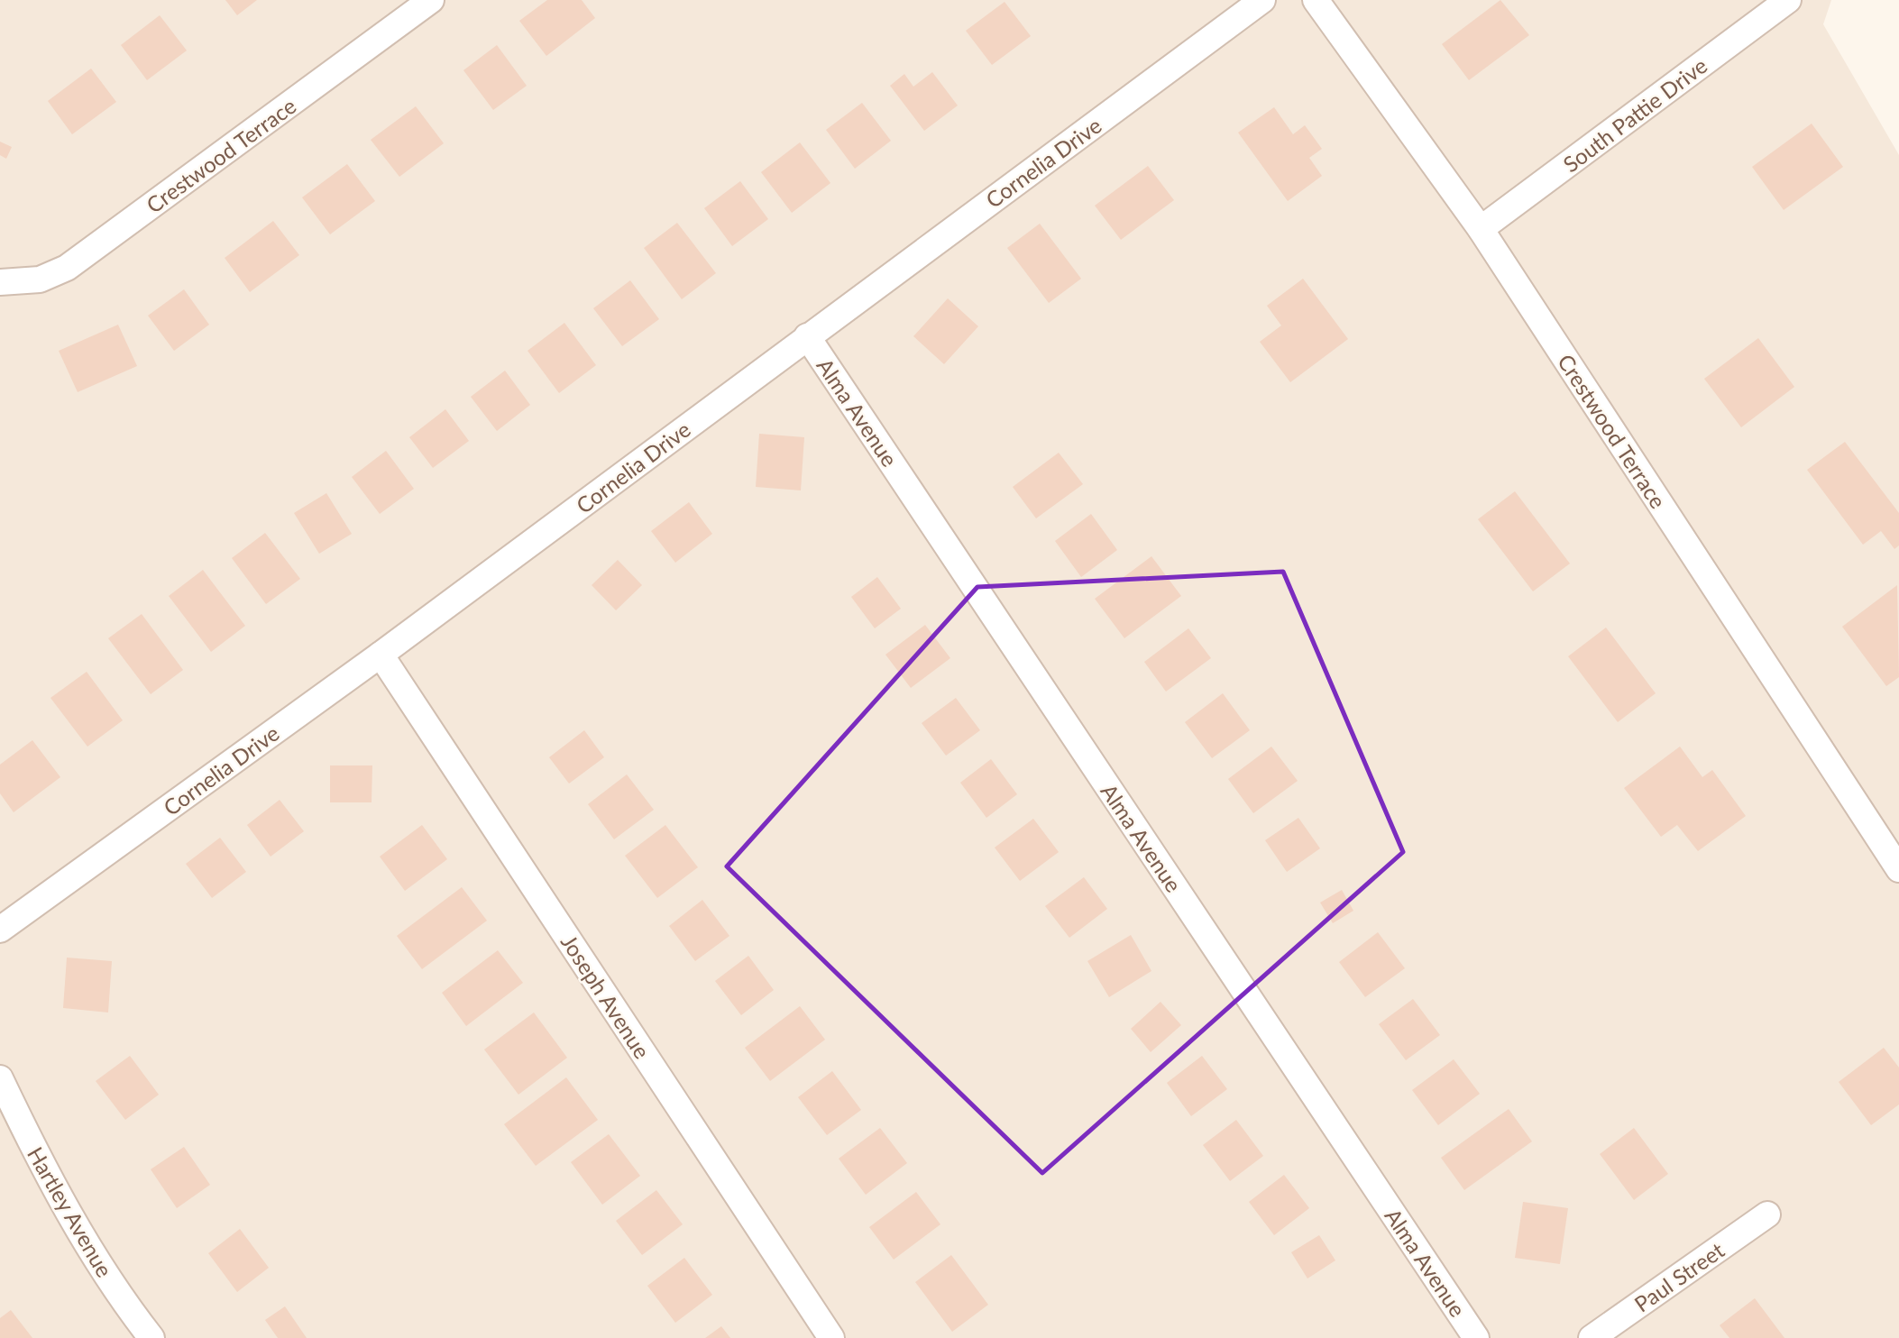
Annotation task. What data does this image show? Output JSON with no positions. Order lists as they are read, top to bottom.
{
  "streets": {
    "street": [
      "South Pattie Drive",
      "Crestwood Terrace",
      "Cornelia Drive",
      "Alma Avenue",
      "Joseph Avenue",
      "Hartley Avenue",
      "Paul Street"
    ]
  },
  "crossings": [
    ["South Pattie Drive", "Crestwood Terrace"],
    ["Cornelia Drive", "Alma Avenue"],
    ["Cornelia Drive", "Joseph Avenue"]
  ]
}
